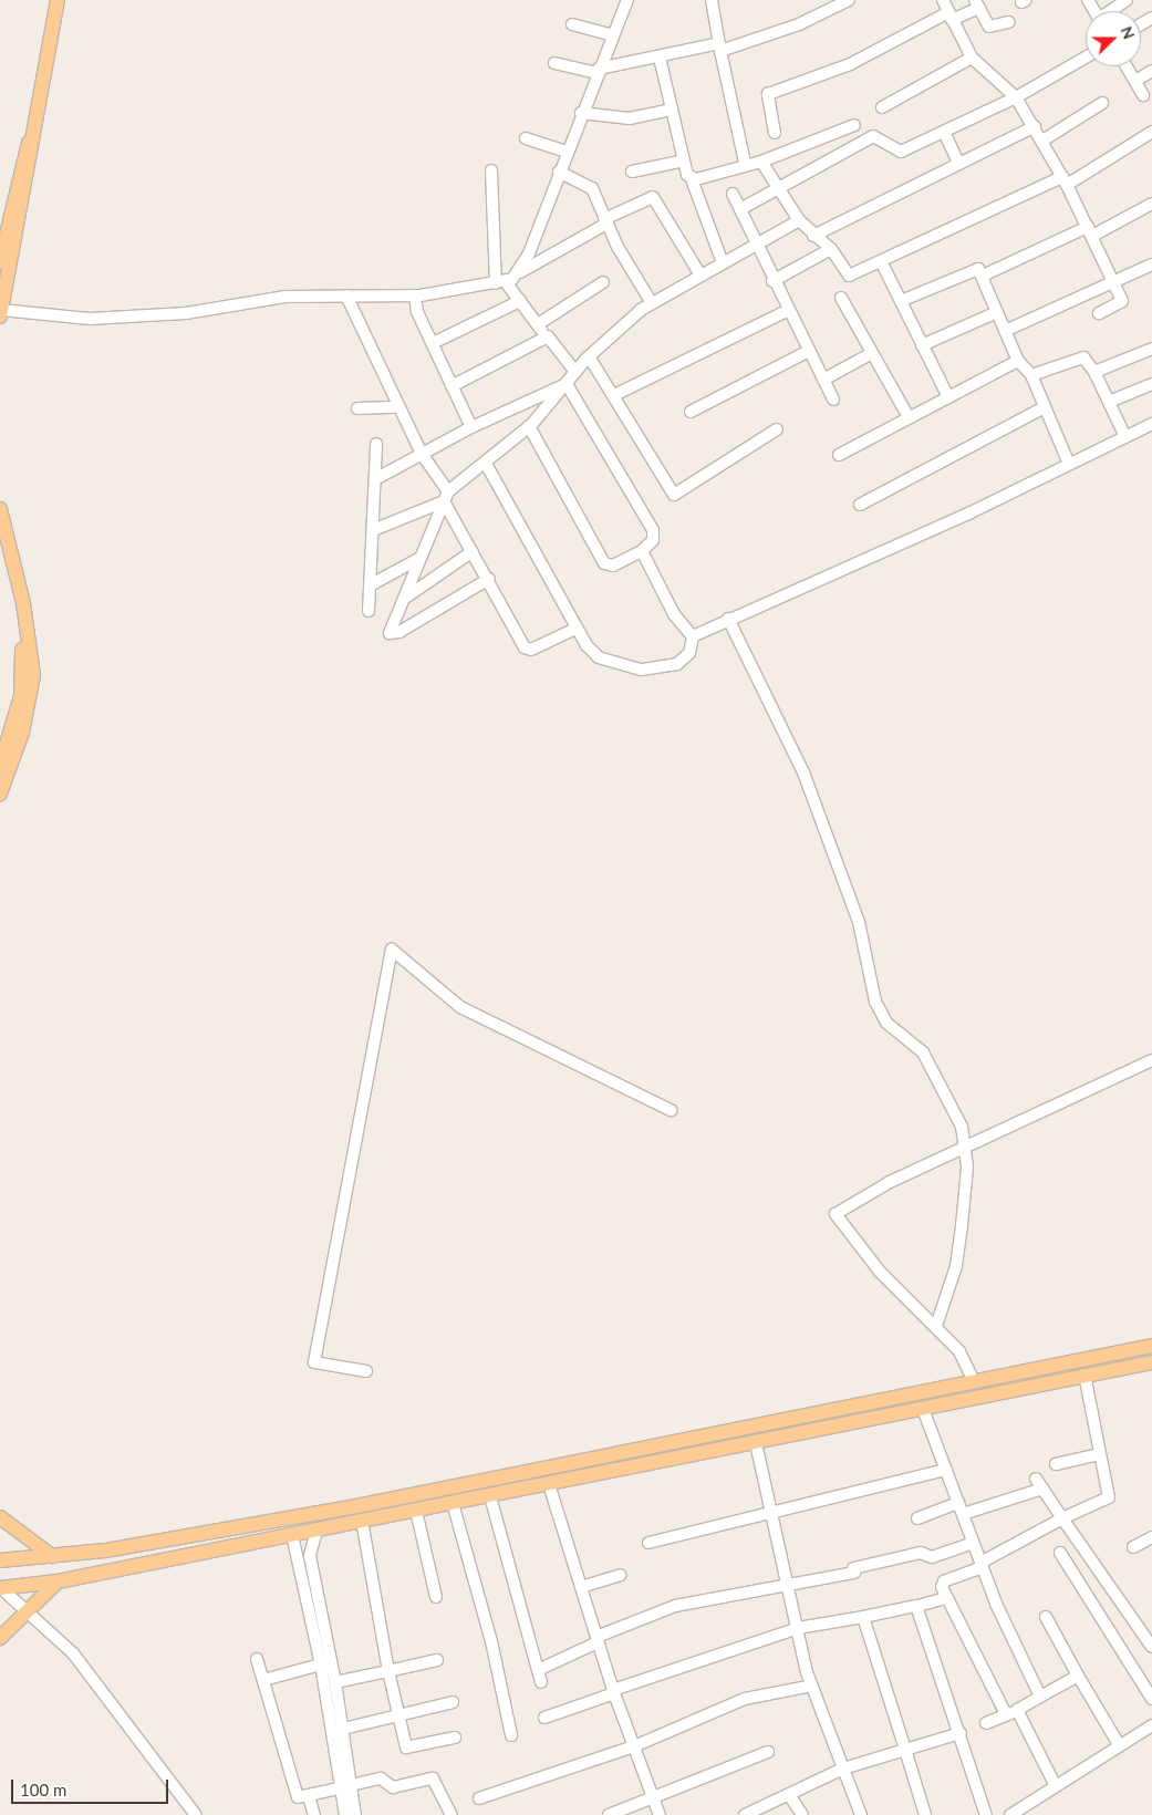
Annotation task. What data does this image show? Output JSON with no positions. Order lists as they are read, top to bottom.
{
  "scale_bar": "100 m",
  "north": "right"
}
